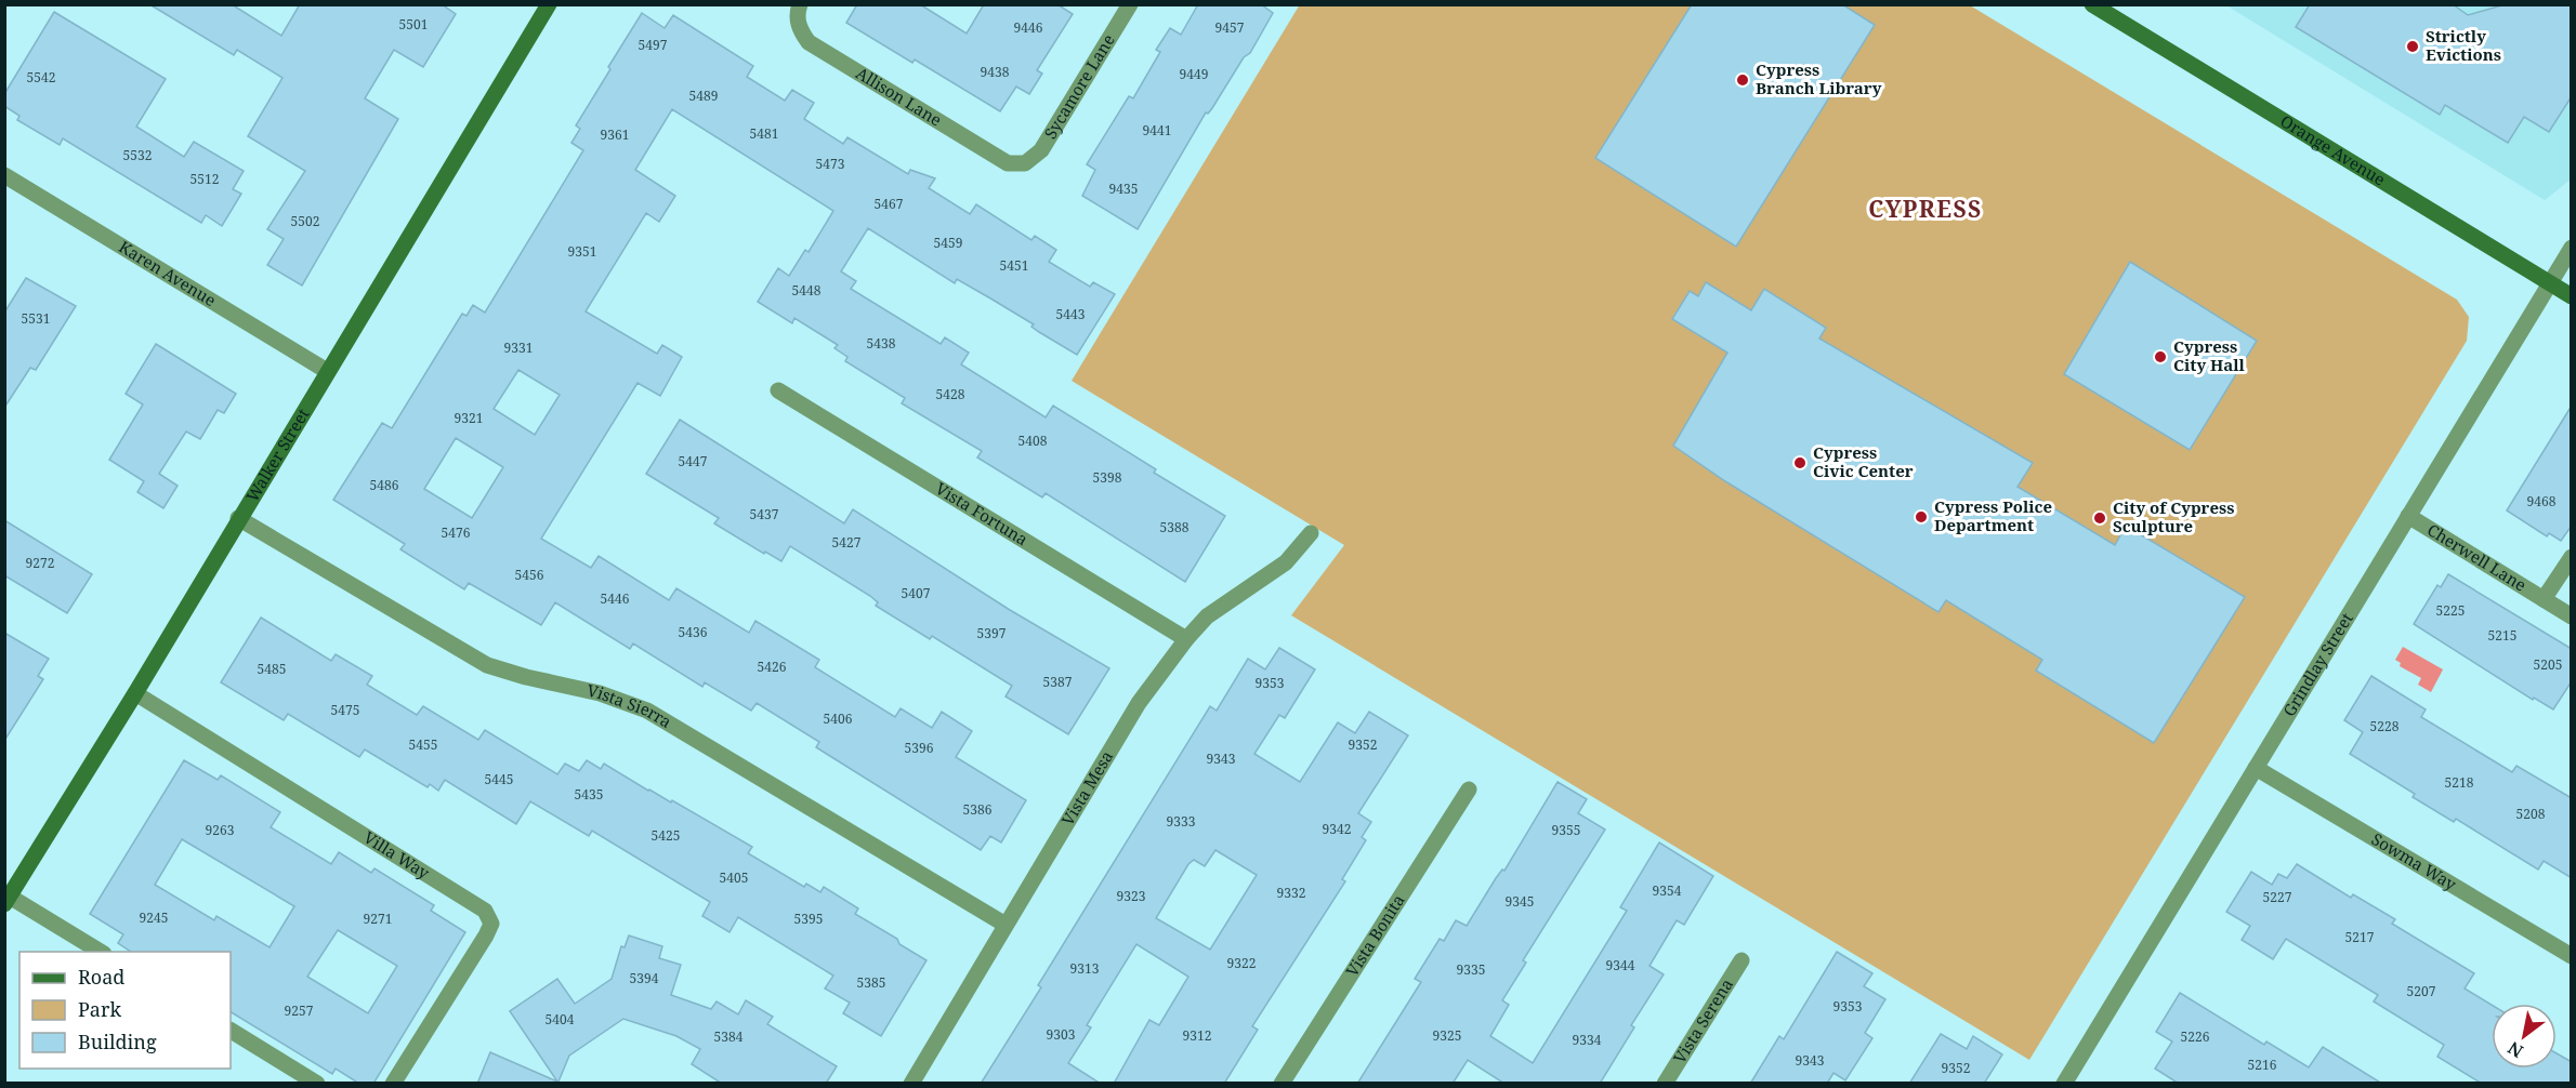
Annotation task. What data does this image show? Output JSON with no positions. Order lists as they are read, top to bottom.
{
  "streets": {
    "main road": ["Orange Avenue", "Walker Street"],
    "street": [
      "Sycamore Lane",
      "Allison Lane",
      "Karen Avenue",
      "Vista Fortuna",
      "Cherwell Lane",
      "Grindlay Street",
      "Vista Sierra",
      "Vista Mesa",
      "Villa Way",
      "Sowma Way",
      "Vista Bonita",
      "Vista Serena"
    ]
  },
  "crossings": [
    ["Sycamore Lane", "Allison Lane"],
    ["Orange Avenue", "Grindlay Street"],
    ["Karen Avenue", "Walker Street"],
    ["Walker Street", "Vista Sierra"],
    ["Walker Street", "Villa Way"],
    ["Vista Fortuna", "Vista Mesa"],
    ["Cherwell Lane", "Grindlay Street"],
    ["Grindlay Street", "Sowma Way"],
    ["Vista Sierra", "Vista Mesa"]
  ],
  "districts": ["CYPRESS"],
  "places": [
    "Strictly Evictions",
    "Cypress Branch Library",
    "Cypress City Hall",
    "Cypress Civic Center",
    "Cypress Police Department",
    "City of Cypress Sculpture"
  ],
  "house_numbers": [
    "5501",
    "9446",
    "9457",
    "5497",
    "9438",
    "9449",
    "5542",
    "5489",
    "9441",
    "5481",
    "9361",
    "5532",
    "5473",
    "5512",
    "9435",
    "5467",
    "5502",
    "5459",
    "9351",
    "5451",
    "5448",
    "5443",
    "5531",
    "5438",
    "9331",
    "5428",
    "9321",
    "5408",
    "5447",
    "5398",
    "5486",
    "9468",
    "5437",
    "5388",
    "5476",
    "5427",
    "9272",
    "5456",
    "5407",
    "5446",
    "5225",
    "5436",
    "5397",
    "5215",
    "5205",
    "5426",
    "5485",
    "5387",
    "9353",
    "5475",
    "5406",
    "5228",
    "5455",
    "9352",
    "5396",
    "9343",
    "5445",
    "5218",
    "5435",
    "5386",
    "5208",
    "9333",
    "9342",
    "9263",
    "9355",
    "5425",
    "5405",
    "9354",
    "9332",
    "9323",
    "5227",
    "9345",
    "9245",
    "9271",
    "5395",
    "5217",
    "9322",
    "9344",
    "9313",
    "9335",
    "5394",
    "5385",
    "5207",
    "9353",
    "9257",
    "5404",
    "9303",
    "9312",
    "9325",
    "5384",
    "5226",
    "9334",
    "9343",
    "5216",
    "9352"
  ],
  "legend": ["Road", "Park", "Building"],
  "north": "bottom left"
}
